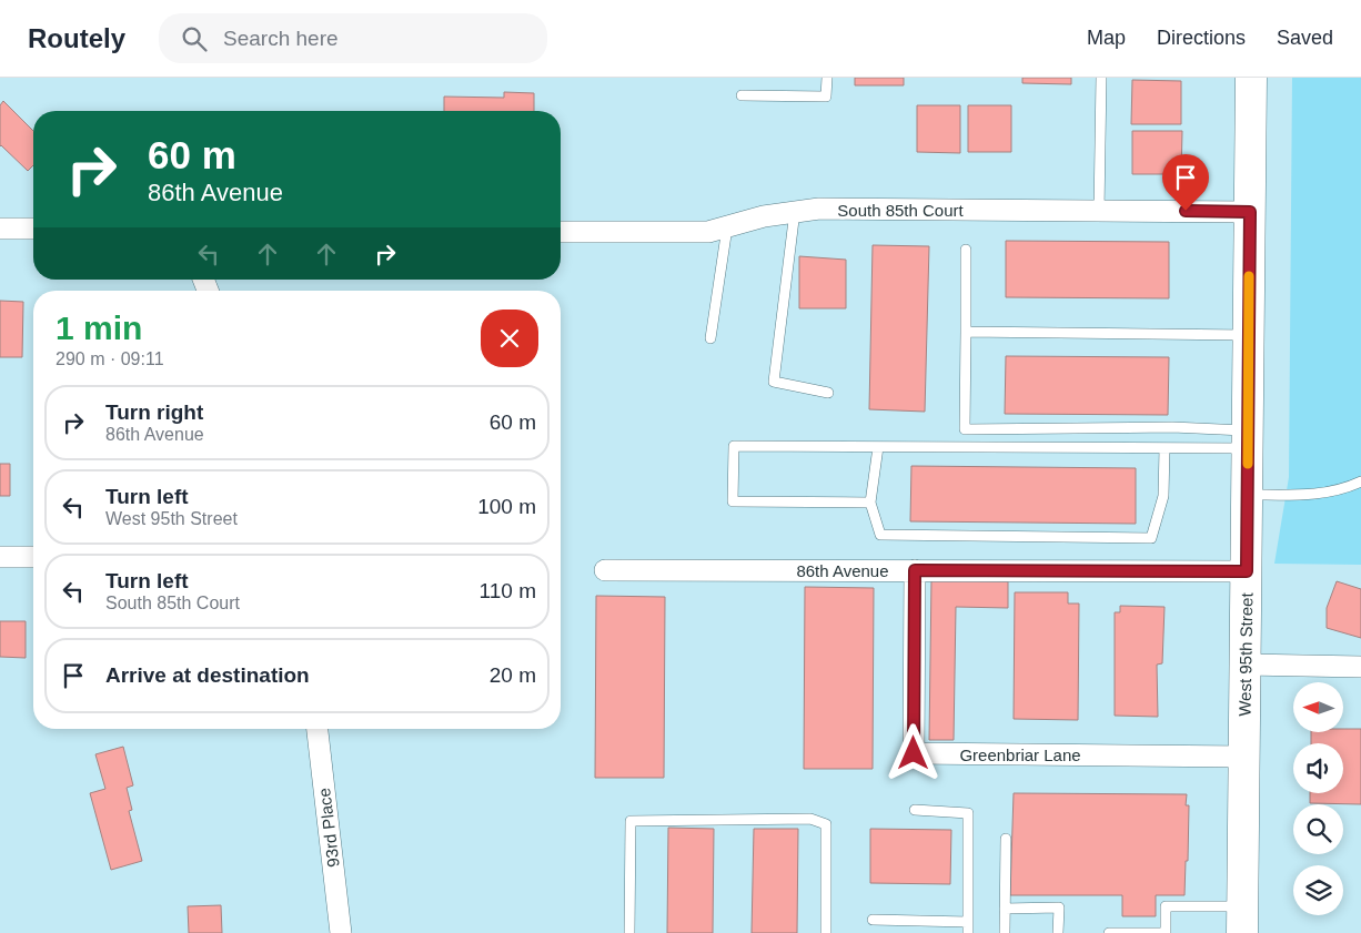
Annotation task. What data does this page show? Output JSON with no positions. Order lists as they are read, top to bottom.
{
  "streets": {
    "main road": ["West 95th Street"],
    "street": [
      "South 85th Court",
      "86th Avenue",
      "Greenbriar Lane",
      "93rd Place"
    ]
  },
  "crossings": [
    ["South 85th Court", "West 95th Street"],
    ["86th Avenue", "West 95th Street"],
    ["86th Avenue", "Greenbriar Lane"],
    ["West 95th Street", "Greenbriar Lane"]
  ],
  "north": "left",
  "page": {
    "header": "Routely",
    "search": "Search here",
    "nav": ["Map", "Directions", "Saved"],
    "turn": ["60 m", "86th Avenue"],
    "heading": ["1 min", "290 m · 09:11"],
    "list": [
      {
        "name": "Turn right",
        "note": "86th Avenue",
        "value": "60 m"
      },
      {
        "name": "Turn left",
        "note": "West 95th Street",
        "value": "100 m"
      },
      {
        "name": "Turn left",
        "note": "South 85th Court",
        "value": "110 m"
      },
      {
        "name": "Arrive at destination",
        "value": "20 m"
      }
    ]
  }
}
